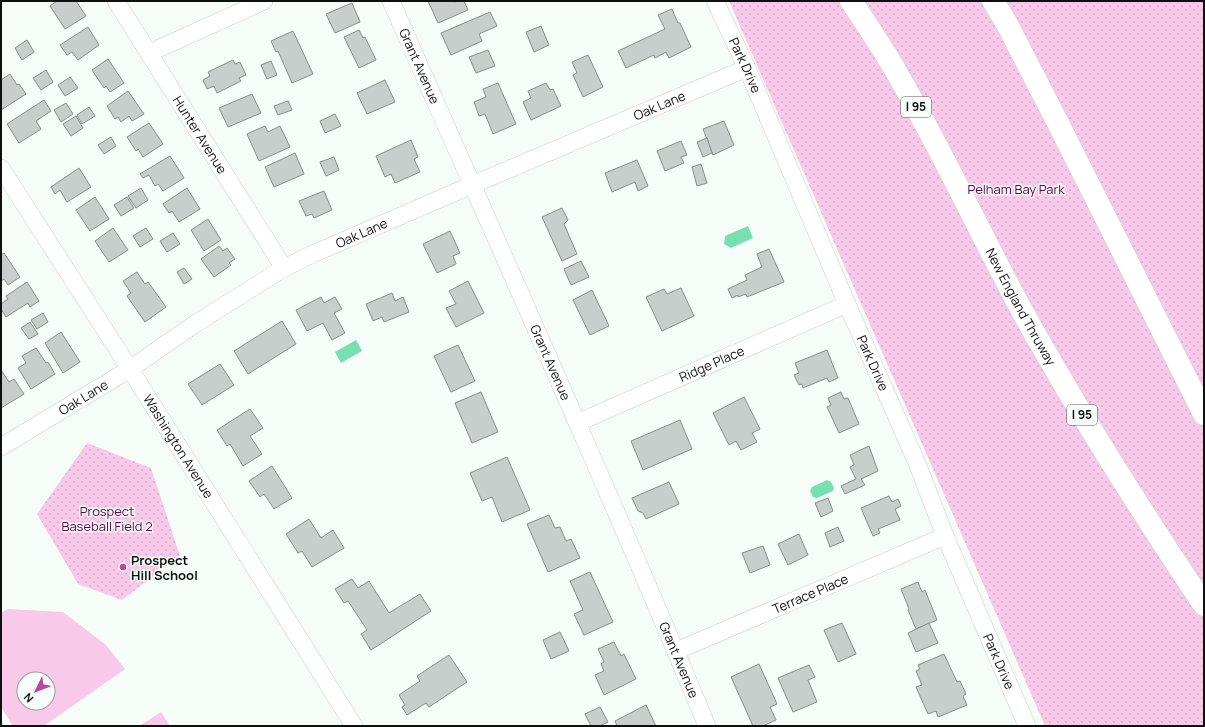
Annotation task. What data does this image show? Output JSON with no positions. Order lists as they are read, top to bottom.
{
  "streets": {
    "highway": ["I 95", "New England Thruway"],
    "street": [
      "Park Drive",
      "Grant Avenue",
      "Oak Lane",
      "Hunter Avenue",
      "Ridge Place",
      "Washington Avenue",
      "Terrace Place"
    ]
  },
  "crossings": [
    ["Park Drive", "Oak Lane"],
    ["Park Drive", "Ridge Place"],
    ["Park Drive", "Terrace Place"],
    ["Grant Avenue", "Oak Lane"],
    ["Grant Avenue", "Ridge Place"],
    ["Grant Avenue", "Terrace Place"],
    ["Oak Lane", "Hunter Avenue"],
    ["Oak Lane", "Washington Avenue"]
  ],
  "parks": ["Pelham Bay Park", "Prospect Baseball Field 2"],
  "places": ["Prospect Hill School"],
  "north": "bottom left"
}
